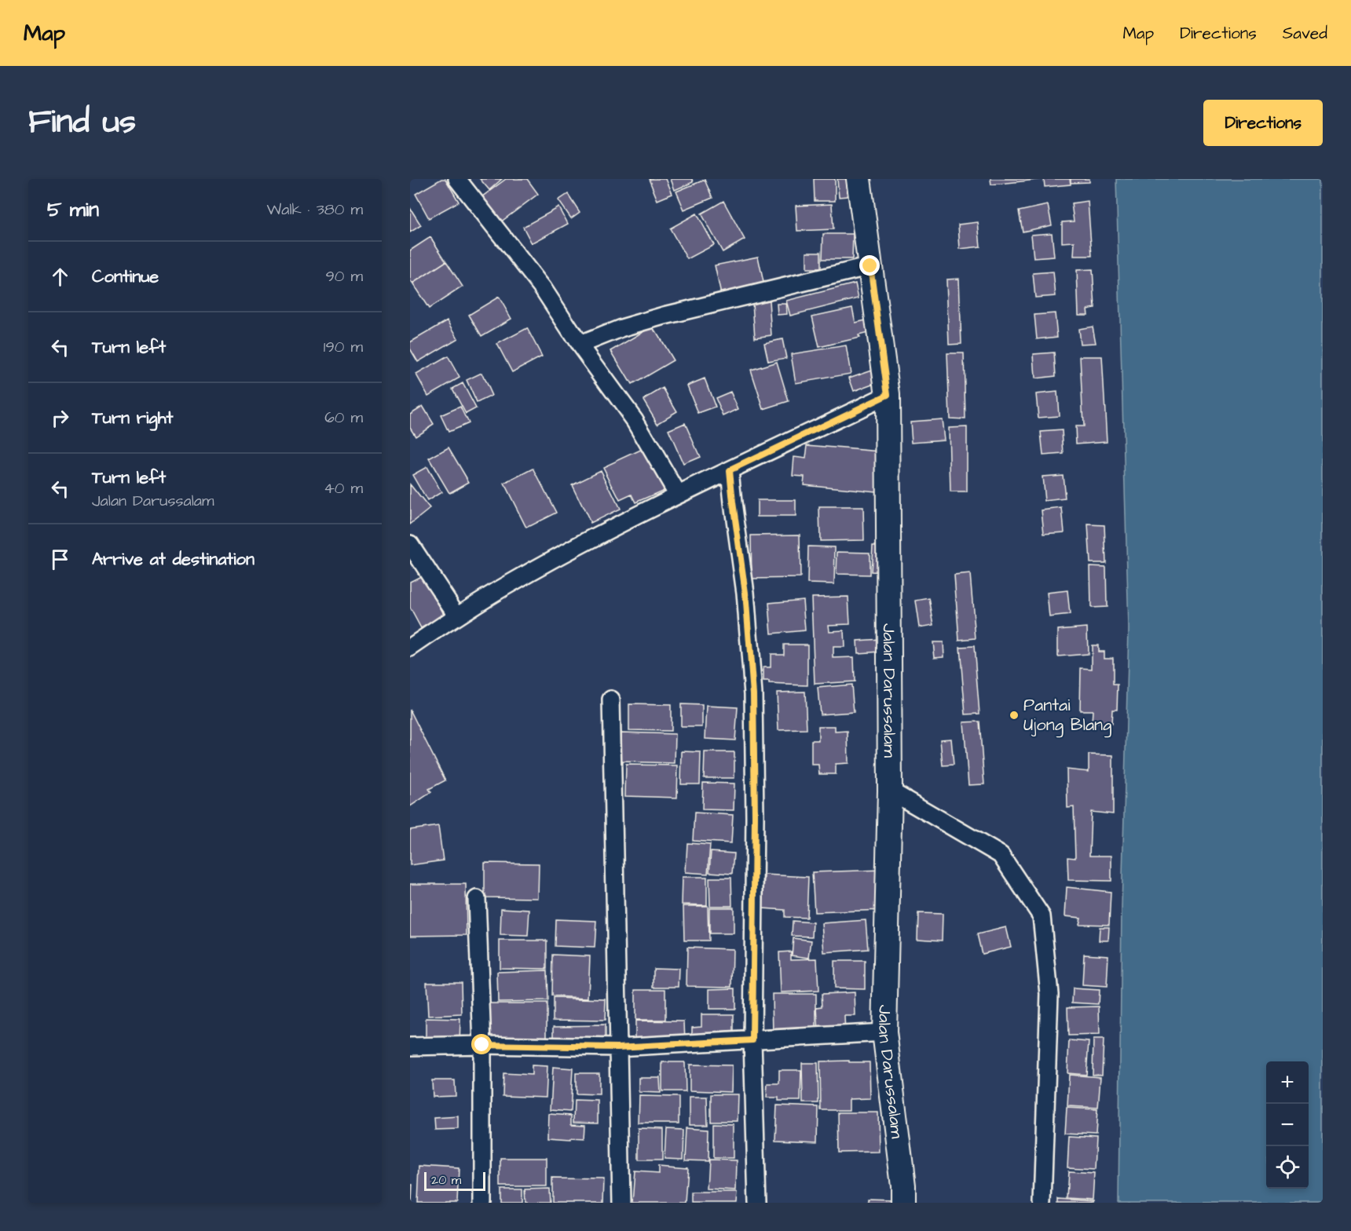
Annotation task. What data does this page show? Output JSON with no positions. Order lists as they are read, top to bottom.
{
  "streets": {
    "street": ["Jalan Darussalam"]
  },
  "places": ["Pantai Ujong Blang"],
  "scale_bar": "20 m",
  "page": {
    "header": "Map",
    "nav": ["Map", "Directions", "Saved"],
    "title": "Find us",
    "buttons": "Directions",
    "heading": ["5 min", "Walk · 380 m"],
    "list": [
      ["Continue", "90 m"],
      ["Turn left", "190 m"],
      ["Turn right", "60 m"],
      ["Turn left", "Jalan Darussalam", "40 m"],
      "Arrive at destination"
    ],
    "map_buttons": ["+", "−"],
    "scale": "20 m"
  }
}
